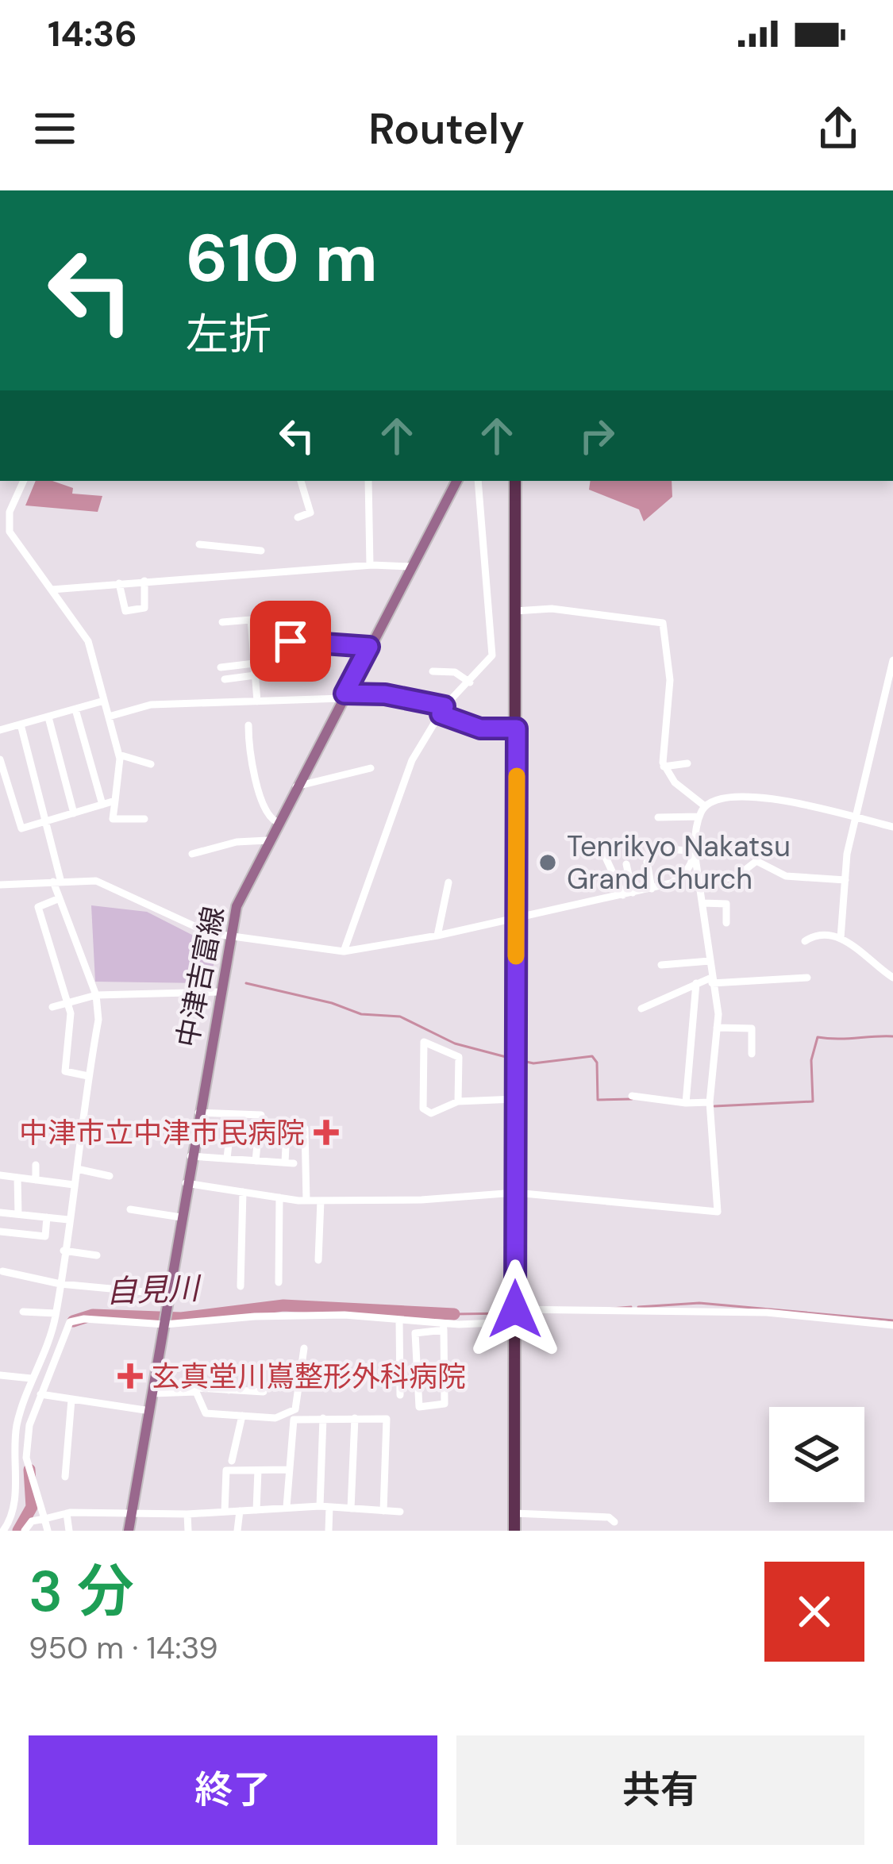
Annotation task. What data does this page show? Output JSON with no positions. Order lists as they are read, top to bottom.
{
  "streets": {
    "main road": ["中津吉富線"]
  },
  "water": ["自見川"],
  "places": {
    "other": ["Tenrikyo Nakatsu Grand Church"],
    "health": ["中津市立中津市民病院", "玄真堂川嶌整形外科病院"]
  },
  "page": {
    "status": "14:36",
    "header": "Routely",
    "turn": ["610 m", "左折"],
    "heading": ["3 分", "950 m · 14:39"],
    "buttons": ["終了", "共有"]
  }
}
